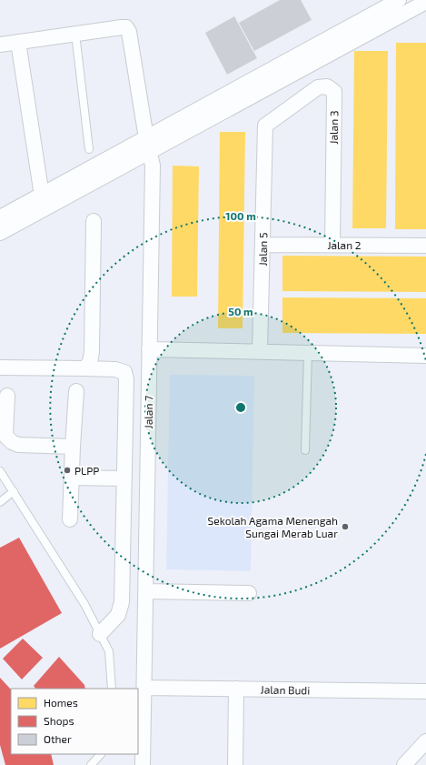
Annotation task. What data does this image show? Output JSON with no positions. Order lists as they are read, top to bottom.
{
  "streets": {
    "street": [
      "Jalan 3",
      "Jalan 2",
      "Jalan 5",
      "Jalan 7",
      "Jalan Budi"
    ]
  },
  "crossings": [
    ["Jalan 3", "Jalan 2"],
    ["Jalan 3", "Jalan 5"],
    ["Jalan 2", "Jalan 5"],
    ["Jalan 7", "Jalan Budi"]
  ],
  "places": ["PLPP", "Sekolah Agama Menengah Sungai Merab Luar"],
  "legend": ["Homes", "Shops", "Other"],
  "rings": ["100 m", "50 m"]
}
